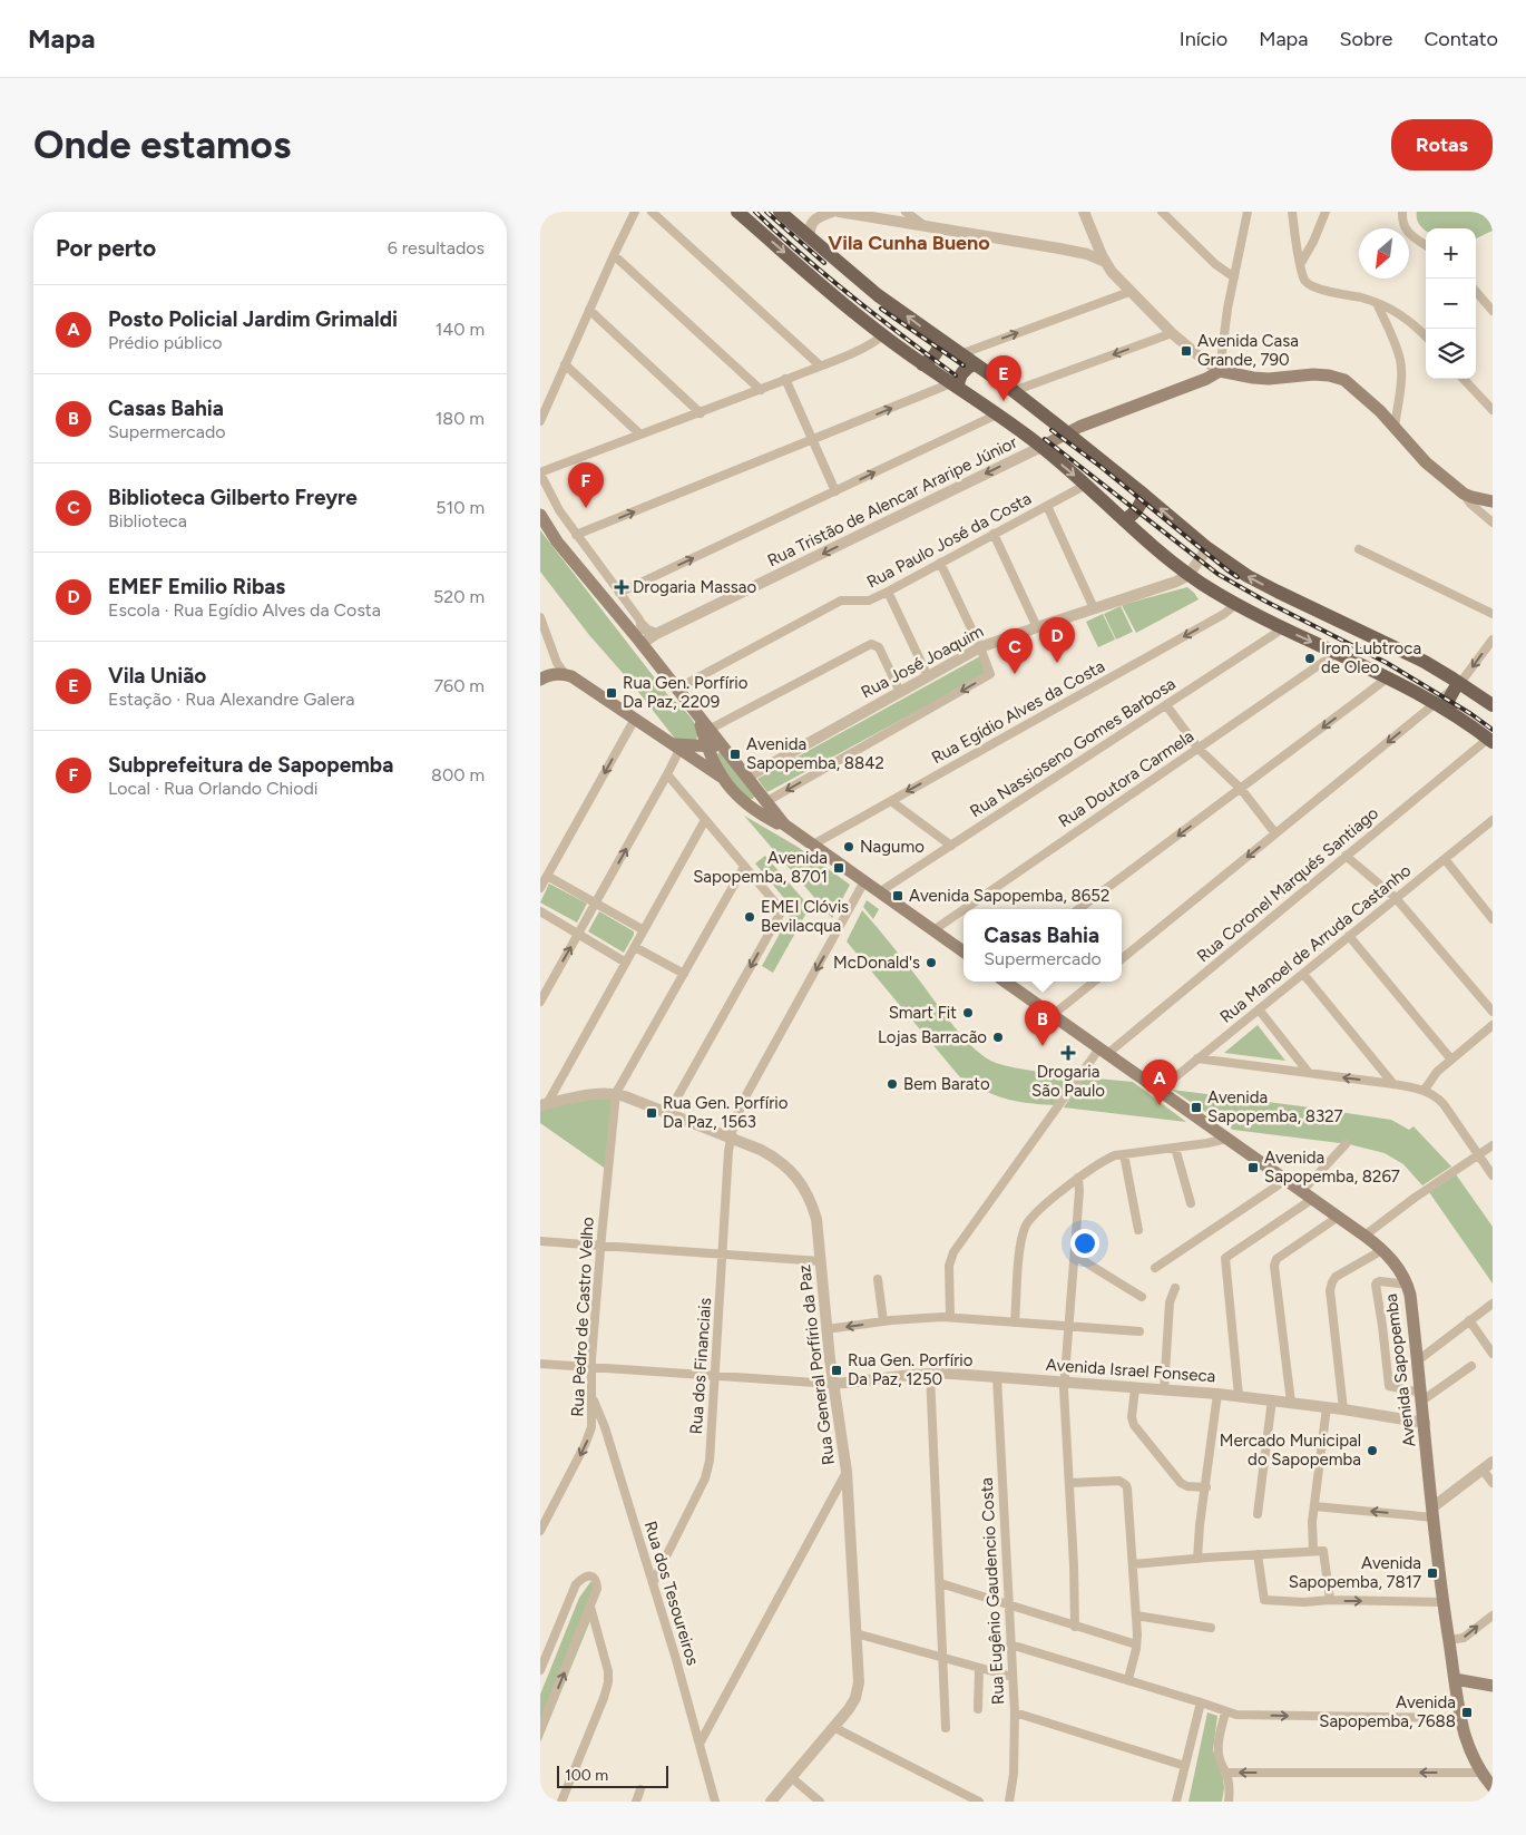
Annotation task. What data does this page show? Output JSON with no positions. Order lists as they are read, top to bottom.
{
  "streets": {
    "main road": ["Rua Tristão de Alencar Araripe Júnior", "Avenida Sapopemba"],
    "street": [
      "Rua Paulo José da Costa",
      "Rua José Joaquim",
      "Rua Egídio Alves da Costa",
      "Rua Nassioseno Gomes Barbosa",
      "Rua Doutora Carmela",
      "Rua Coronel Marqués Santiago",
      "Rua Manoel de Arruda Castanho",
      "Rua Pedro de Castro Velho",
      "Rua General Porfírio da Paz",
      "Rua dos Financiais",
      "Avenida Israel Fonseca",
      "Rua Eugênio Gaudencio Costa",
      "Rua dos Tesoureiros"
    ]
  },
  "crossings": [
    ["Rua Coronel Marqués Santiago", "Avenida Sapopemba"],
    ["Rua Manoel de Arruda Castanho", "Avenida Sapopemba"],
    ["Rua Pedro de Castro Velho", "Rua General Porfírio da Paz"],
    ["Rua Pedro de Castro Velho", "Rua dos Tesoureiros"],
    ["Rua General Porfírio da Paz", "Rua dos Financiais"],
    ["Rua General Porfírio da Paz", "Avenida Israel Fonseca"],
    ["Rua dos Financiais", "Rua dos Tesoureiros"],
    ["Avenida Israel Fonseca", "Avenida Sapopemba"],
    ["Avenida Israel Fonseca", "Rua Eugênio Gaudencio Costa"]
  ],
  "one_way": ["Rua Tristão de Alencar Araripe Júnior", "Rua dos Financiais"],
  "districts": ["Vila Cunha Bueno"],
  "places": {
    "transit": [
      "Avenida Casa Grande, 790",
      "Rua Gen. Porfírio Da Paz, 2209",
      "Avenida Sapopemba, 8842",
      "Avenida Sapopemba, 8701",
      "Avenida Sapopemba, 8652",
      "Avenida Sapopemba, 8327",
      "Rua Gen. Porfírio Da Paz, 1563",
      "Avenida Sapopemba, 8267",
      "Rua Gen. Porfírio Da Paz, 1250",
      "Avenida Sapopemba, 7817",
      "Avenida Sapopemba, 7688"
    ],
    "health": ["Drogaria Massao", "Drogaria São Paulo"],
    "other": [
      "Iron Lubtroca de Oleo",
      "Nagumo",
      "EMEI Clóvis Bevilacqua",
      "McDonald's",
      "Smart Fit",
      "Lojas Barracão",
      "Bem Barato",
      "Mercado Municipal do Sapopemba"
    ]
  },
  "scale_bar": "100 m",
  "north": "bottom left",
  "page": {
    "header": "Mapa",
    "nav": [
      "Início",
      "Mapa",
      "Sobre",
      "Contato"
    ],
    "buttons": "Rotas",
    "title": "Onde estamos",
    "heading": ["Por perto", "6 resultados"],
    "map_buttons": ["+", "−"],
    "list": [
      {
        "mark": "A",
        "name": "Posto Policial Jardim Grimaldi",
        "note": "Prédio público",
        "value": "140 m"
      },
      {
        "mark": "B",
        "name": "Casas Bahia",
        "note": "Supermercado",
        "value": "180 m"
      },
      {
        "mark": "C",
        "name": "Biblioteca Gilberto Freyre",
        "note": "Biblioteca",
        "value": "510 m"
      },
      {
        "mark": "D",
        "name": "EMEF Emilio Ribas",
        "note": "Escola · Rua Egídio Alves da Costa",
        "value": "520 m"
      },
      {
        "mark": "E",
        "name": "Vila União",
        "note": "Estação · Rua Alexandre Galera",
        "value": "760 m"
      },
      {
        "mark": "F",
        "name": "Subprefeitura de Sapopemba",
        "note": "Local · Rua Orlando Chiodi",
        "value": "800 m"
      }
    ],
    "pins": [
      "E",
      "F",
      "D",
      "C",
      "B",
      "A"
    ],
    "popup": ["Casas Bahia", "Supermercado"],
    "scale": "100 m"
  }
}
